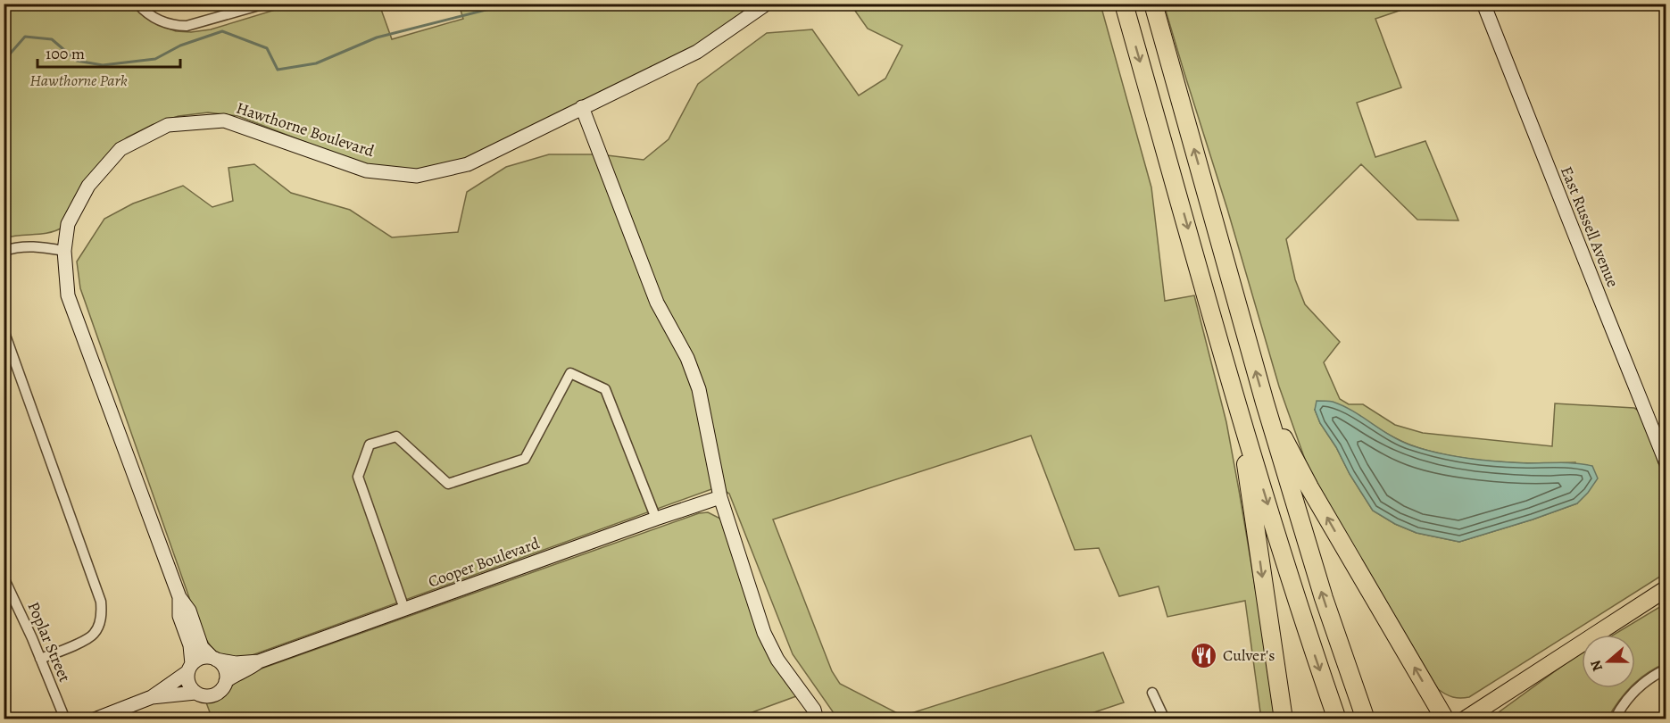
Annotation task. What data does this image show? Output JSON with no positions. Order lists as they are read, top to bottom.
{
  "streets": {
    "street": [
      "Hawthorne Boulevard",
      "East Russell Avenue",
      "Cooper Boulevard",
      "Poplar Street"
    ]
  },
  "crossings": [
    ["Hawthorne Boulevard", "Cooper Boulevard"]
  ],
  "parks": ["Hawthorne Park"],
  "places": {
    "restaurant": ["Culver's"]
  },
  "scale_bar": "100 m",
  "north": "left"
}
